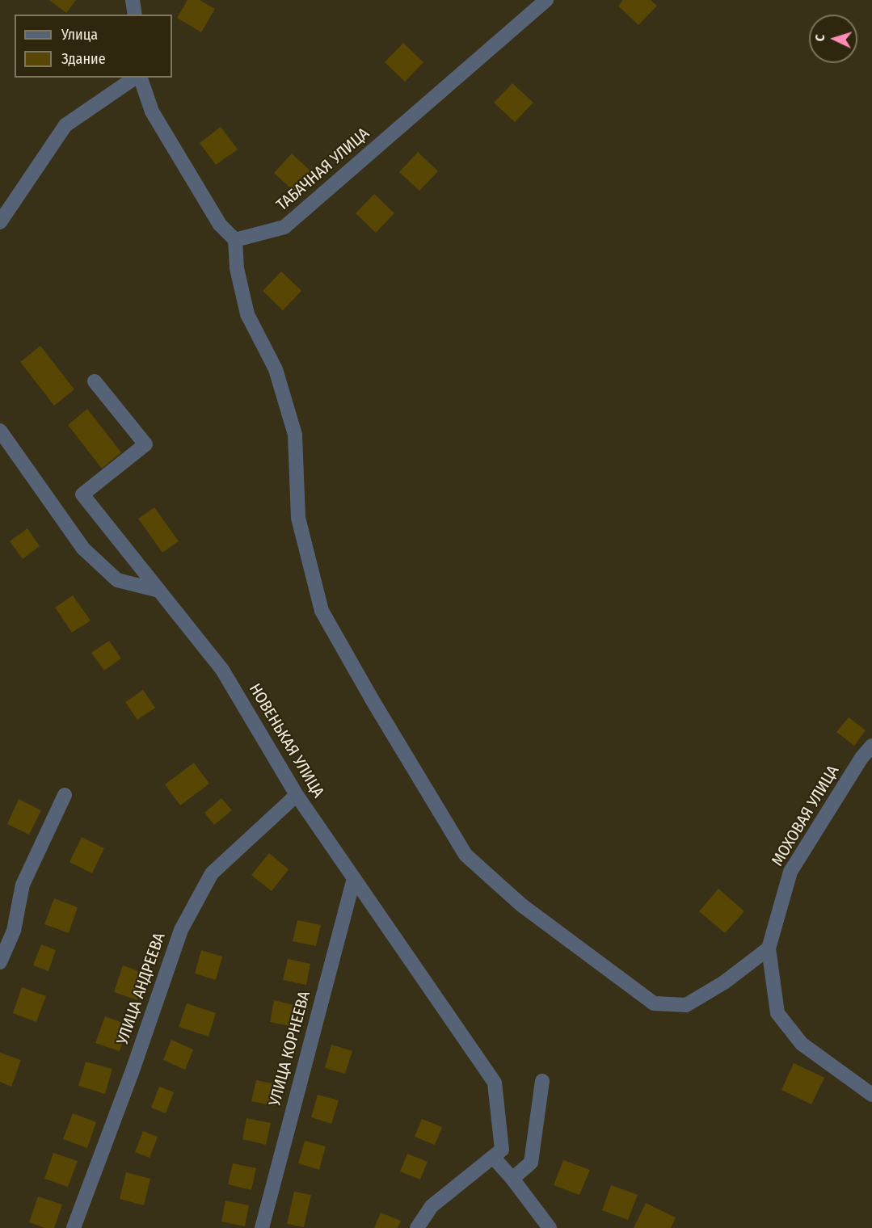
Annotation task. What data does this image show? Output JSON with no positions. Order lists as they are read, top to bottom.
{
  "streets": {
    "street": [
      "ТАБАЧНАЯ УЛИЦА",
      "НОВЕНЬКАЯ УЛИЦА",
      "МОХОВАЯ УЛИЦА",
      "УЛИЦА АНДРЕЕВА",
      "УЛИЦА КОРНЕЕВА"
    ]
  },
  "crossings": [
    ["НОВЕНЬКАЯ УЛИЦА", "УЛИЦА АНДРЕЕВА"],
    ["НОВЕНЬКАЯ УЛИЦА", "УЛИЦА КОРНЕЕВА"]
  ],
  "legend": ["Улица", "Здание"],
  "north": "left"
}
